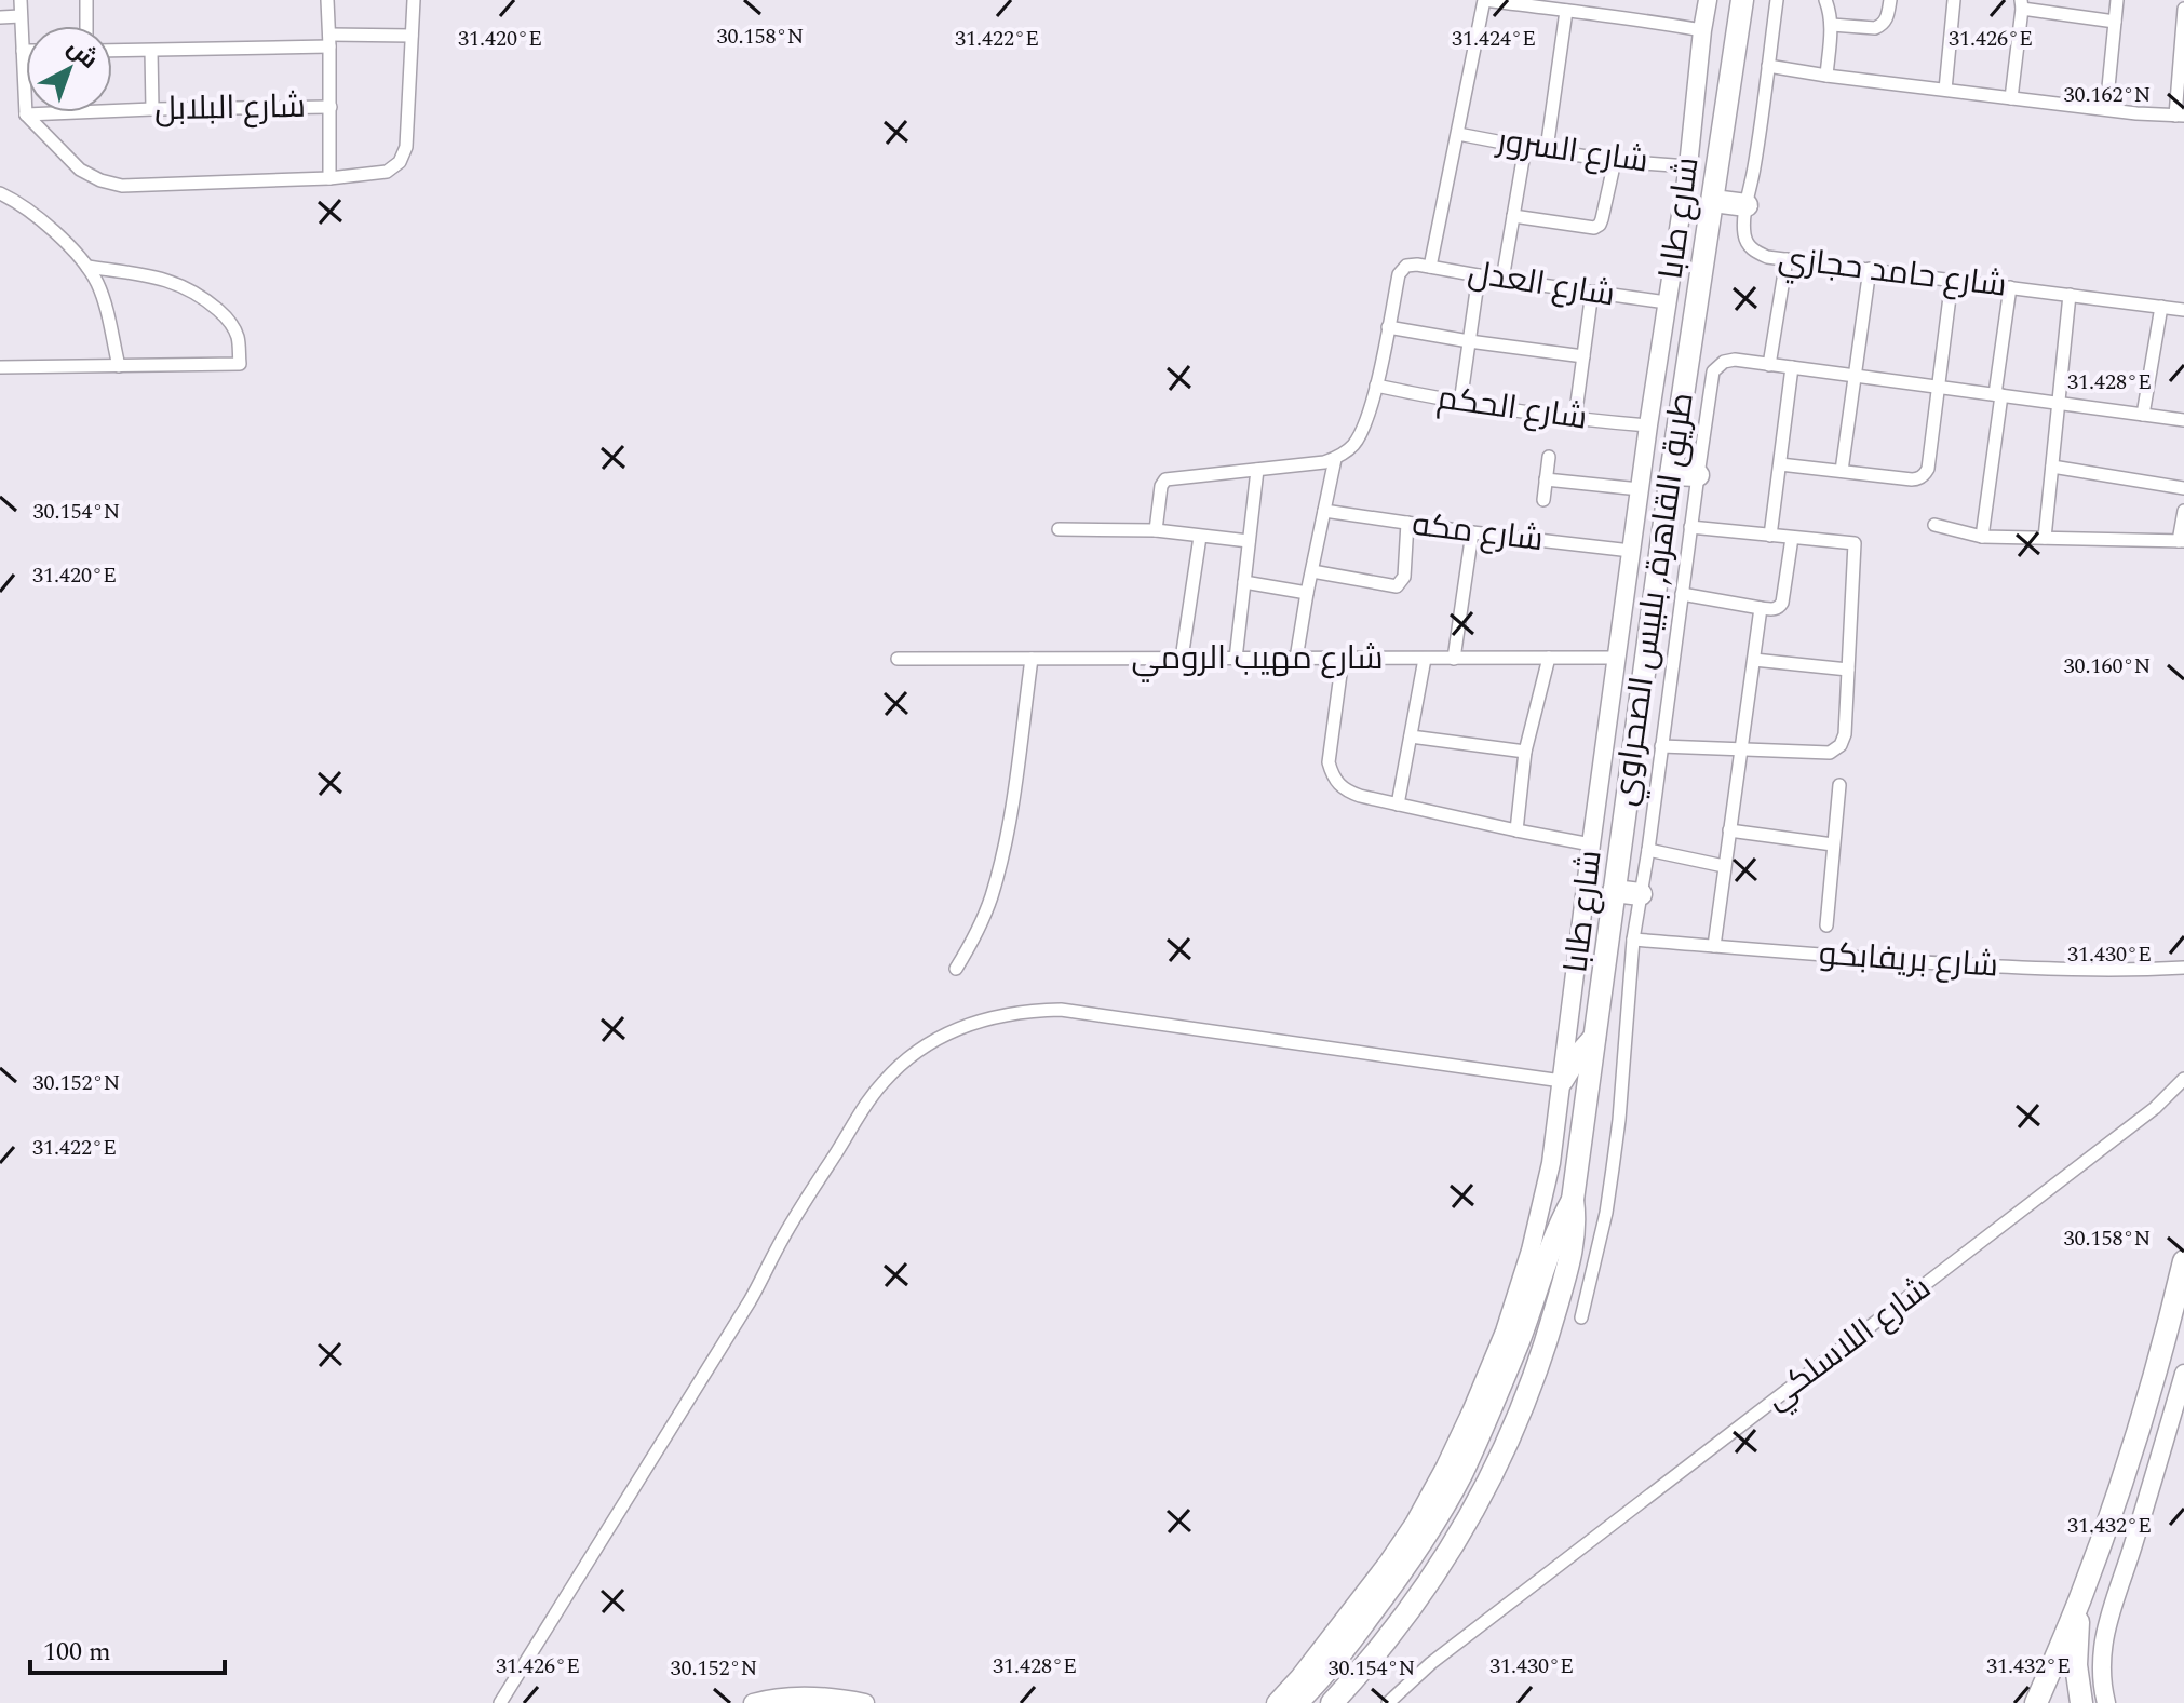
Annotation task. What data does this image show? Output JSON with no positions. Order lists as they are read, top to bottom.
{
  "streets": {
    "highway": ["طريق القاهرة, بلبيس الصحراوي"],
    "street": [
      "شارع البلابل",
      "شارع السرور",
      "شارع طابا",
      "شارع حامد حجازي",
      "شارع العدل",
      "شارع الحكم",
      "شارع مكه",
      "شارع مهيب الرومي",
      "شارع بريفابكو",
      "شارع اللاسلكي"
    ]
  },
  "crossings": [
    ["شارع السرور", "شارع طابا"],
    ["شارع طابا", "شارع العدل"],
    ["شارع طابا", "شارع الحكم"],
    ["شارع طابا", "شارع مكه"],
    ["شارع طابا", "شارع مهيب الرومي"]
  ],
  "scale_bar": "100 m",
  "north": "top right",
  "coordinates": [
    "30.158°N",
    "31.420°E",
    "31.422°E",
    "31.424°E",
    "31.426°E",
    "30.162°N",
    "31.428°E",
    "30.154°N",
    "30.160°N",
    "31.430°E",
    "30.152°N",
    "31.432°E"
  ]
}
